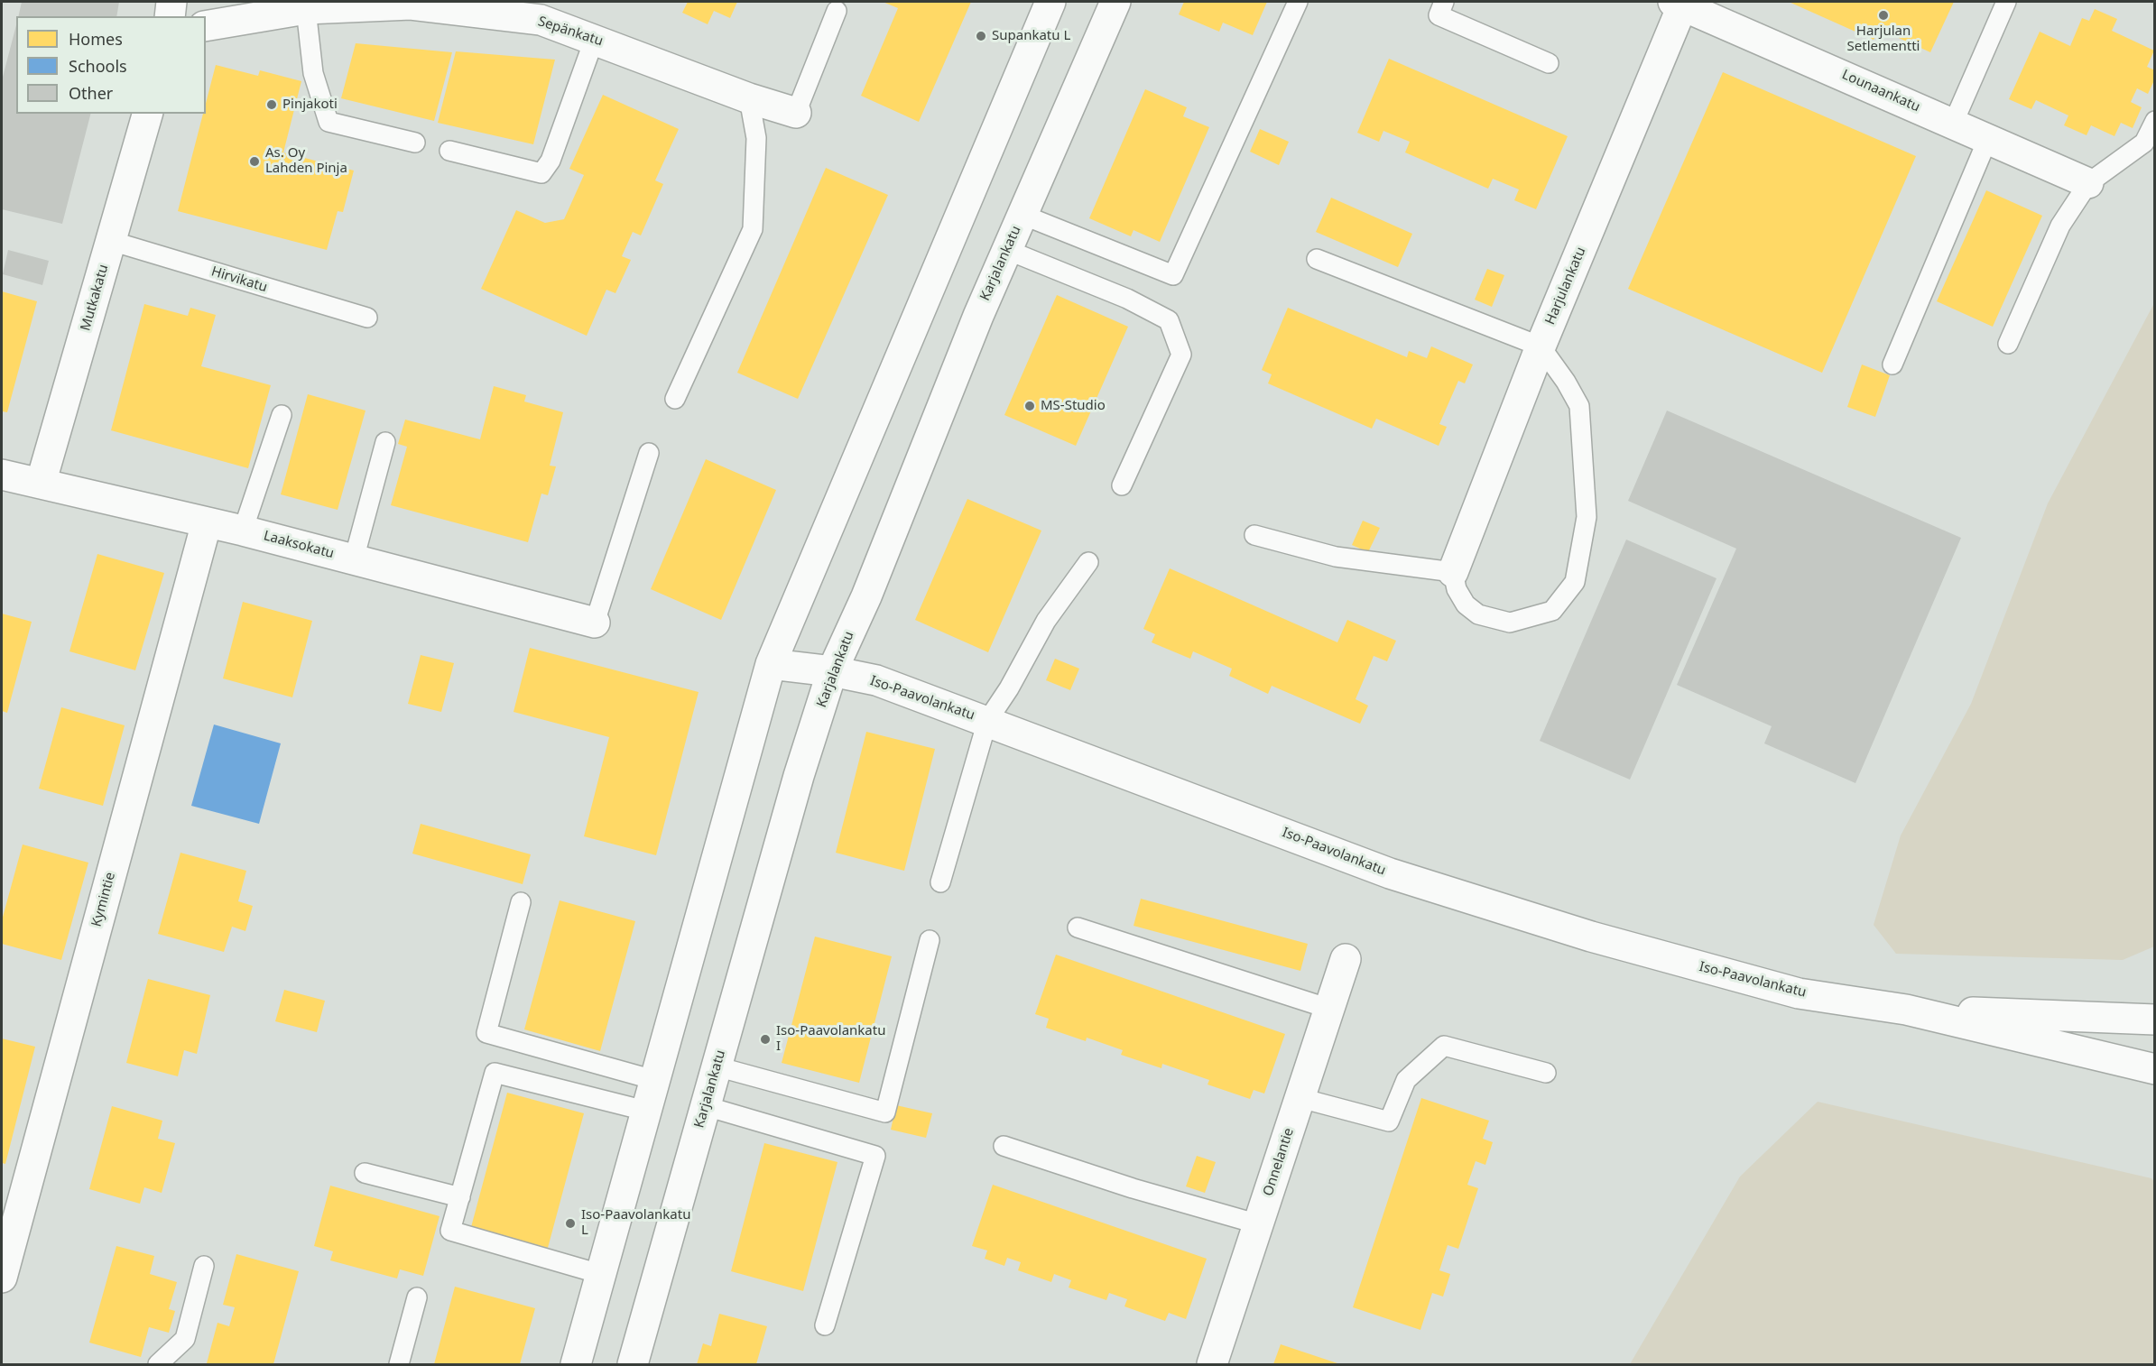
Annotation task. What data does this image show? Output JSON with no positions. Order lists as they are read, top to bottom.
{
  "streets": {
    "main road": [
      "Sepänkatu",
      "Lounaankatu",
      "Karjalankatu",
      "Harjulankatu",
      "Mutkakatu",
      "Laaksokatu",
      "Iso-Paavolankatu",
      "Kymintie",
      "Onnelantie"
    ],
    "lane": ["Hirvikatu"]
  },
  "crossings": [
    ["Lounaankatu", "Harjulankatu"],
    ["Karjalankatu", "Iso-Paavolankatu"],
    ["Hirvikatu", "Mutkakatu"],
    ["Mutkakatu", "Laaksokatu"],
    ["Laaksokatu", "Kymintie"]
  ],
  "places": [
    "Harjulan Setlementti",
    "Supankatu L",
    "Pinjakoti",
    "As. Oy Lahden Pinja",
    "MS-Studio",
    "Iso-Paavolankatu I",
    "Iso-Paavolankatu L"
  ],
  "legend": ["Homes", "Schools", "Other"]
}
